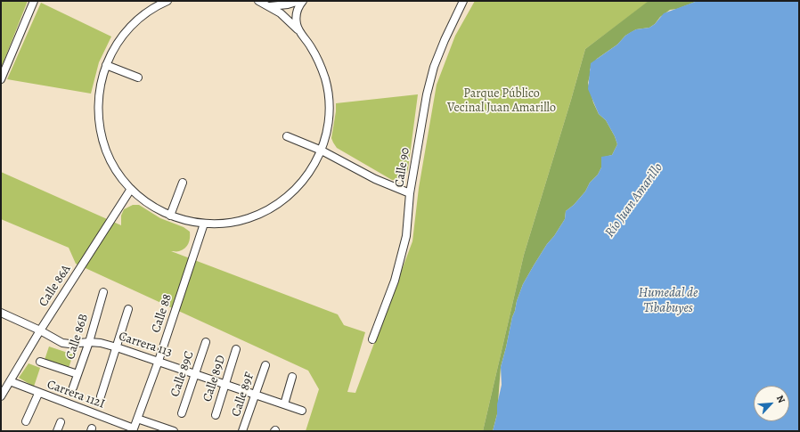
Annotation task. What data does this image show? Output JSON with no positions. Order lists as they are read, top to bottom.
{
  "streets": {
    "street": [
      "Calle 90",
      "Calle 86A",
      "Calle 88",
      "Calle 86B",
      "Carrera 113",
      "Calle 89C",
      "Calle 89D",
      "Carrera 112I",
      "Calle 89F"
    ]
  },
  "crossings": [
    ["Calle 86A", "Carrera 113"],
    ["Calle 86A", "Carrera 112I"],
    ["Calle 88", "Carrera 113"],
    ["Calle 88", "Carrera 112I"],
    ["Calle 86B", "Carrera 113"],
    ["Carrera 113", "Calle 89C"],
    ["Carrera 113", "Calle 89D"],
    ["Carrera 113", "Calle 89F"]
  ],
  "water": ["Río Juan Amarillo", "Humedal de Tibabuyes"],
  "parks": ["Parque Público Vecinal Juan Amarillo"],
  "north": "top right"
}
